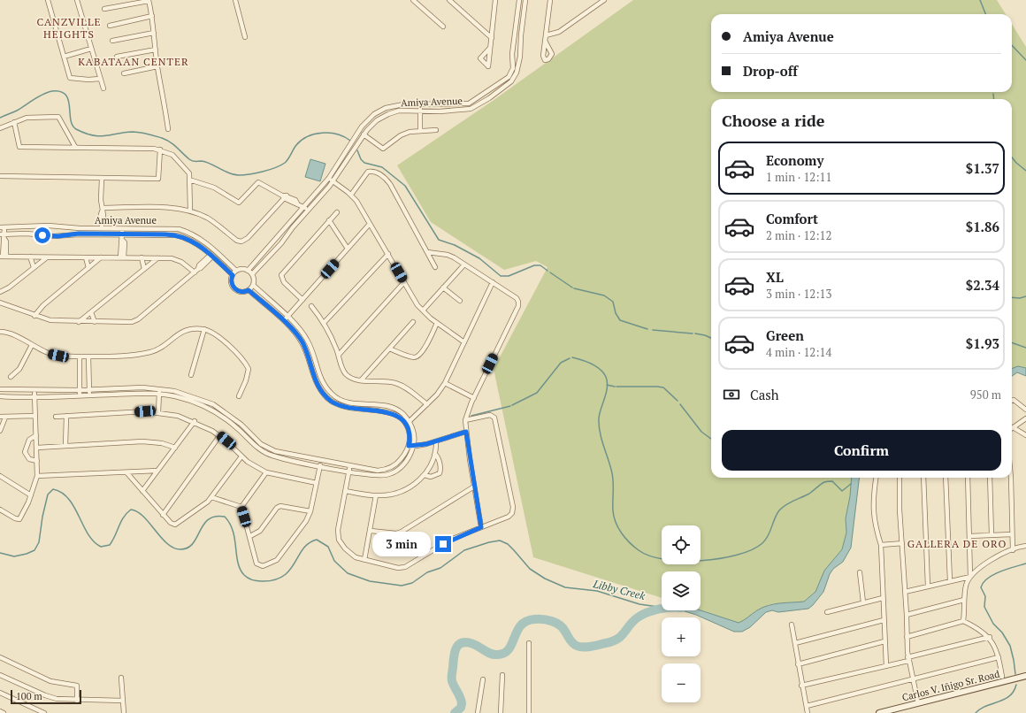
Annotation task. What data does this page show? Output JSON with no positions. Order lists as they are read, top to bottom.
{
  "streets": {
    "main road": ["Carlos V. Iñigo Sr. Road"],
    "street": ["Amiya Avenue"]
  },
  "districts": ["CANZVILLE HEIGHTS", "KABATAAN CENTER", "GALLERA DE ORO"],
  "water": ["Libby Creek"],
  "scale_bar": "100 m",
  "page": {
    "banner": ["Amiya Avenue", "Drop-off"],
    "heading": "Choose a ride",
    "list": [
      {
        "name": "Economy",
        "note": "1 min · 12:11",
        "value": "$1.37"
      },
      {
        "name": "Comfort",
        "note": "2 min · 12:12",
        "value": "$1.86"
      },
      {
        "name": "XL",
        "note": "3 min · 12:13",
        "value": "$2.34"
      },
      {
        "name": "Green",
        "note": "4 min · 12:14",
        "value": "$1.93"
      }
    ],
    "pay": ["Cash", "950 m"],
    "buttons": "Confirm",
    "map_buttons": ["+", "−"],
    "bubble": "3 min",
    "scale": "100 m"
  }
}
